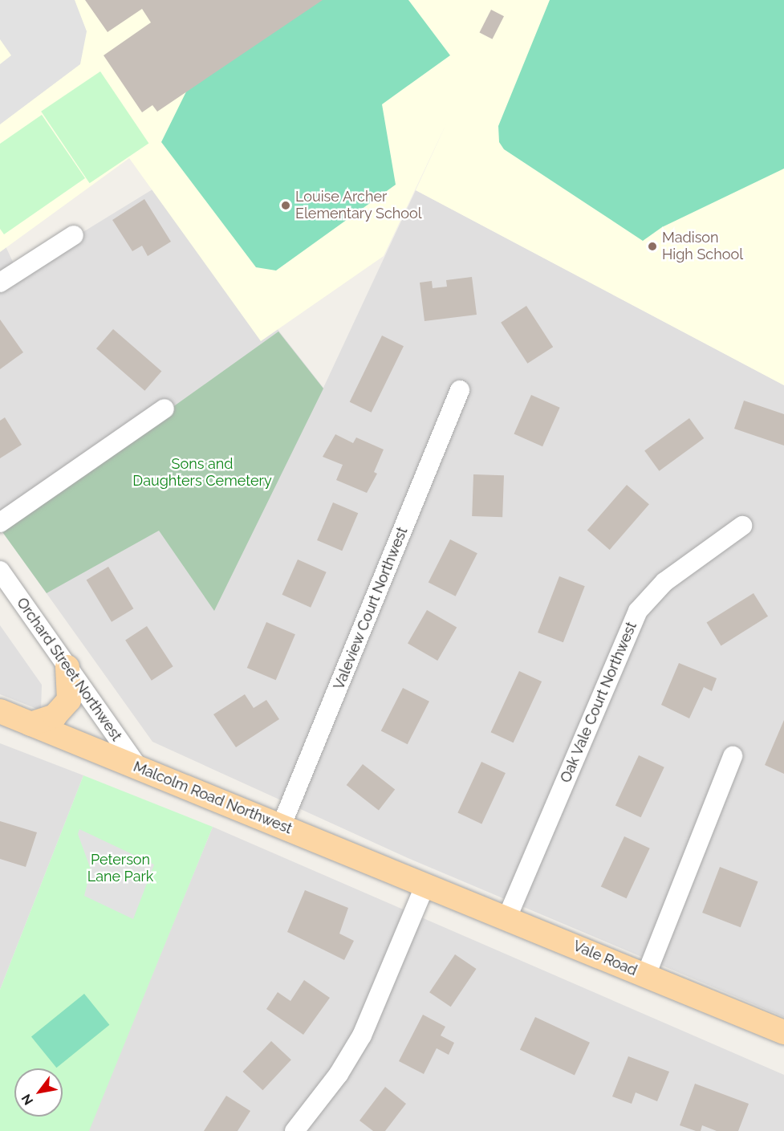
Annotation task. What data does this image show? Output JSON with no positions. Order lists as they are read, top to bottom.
{
  "streets": {
    "main road": ["Malcolm Road Northwest", "Vale Road"],
    "street": ["Valeview Court Northwest", "Orchard Street Northwest", "Oak Vale Court Northwest"]
  },
  "crossings": [
    ["Valeview Court Northwest", "Malcolm Road Northwest"],
    ["Orchard Street Northwest", "Malcolm Road Northwest"],
    ["Oak Vale Court Northwest", "Vale Road"],
    ["Malcolm Road Northwest", "Vale Road"]
  ],
  "parks": ["Sons and Daughters Cemetery", "Peterson Lane Park"],
  "places": ["Louise Archer Elementary School", "Madison High School"],
  "north": "bottom left"
}
